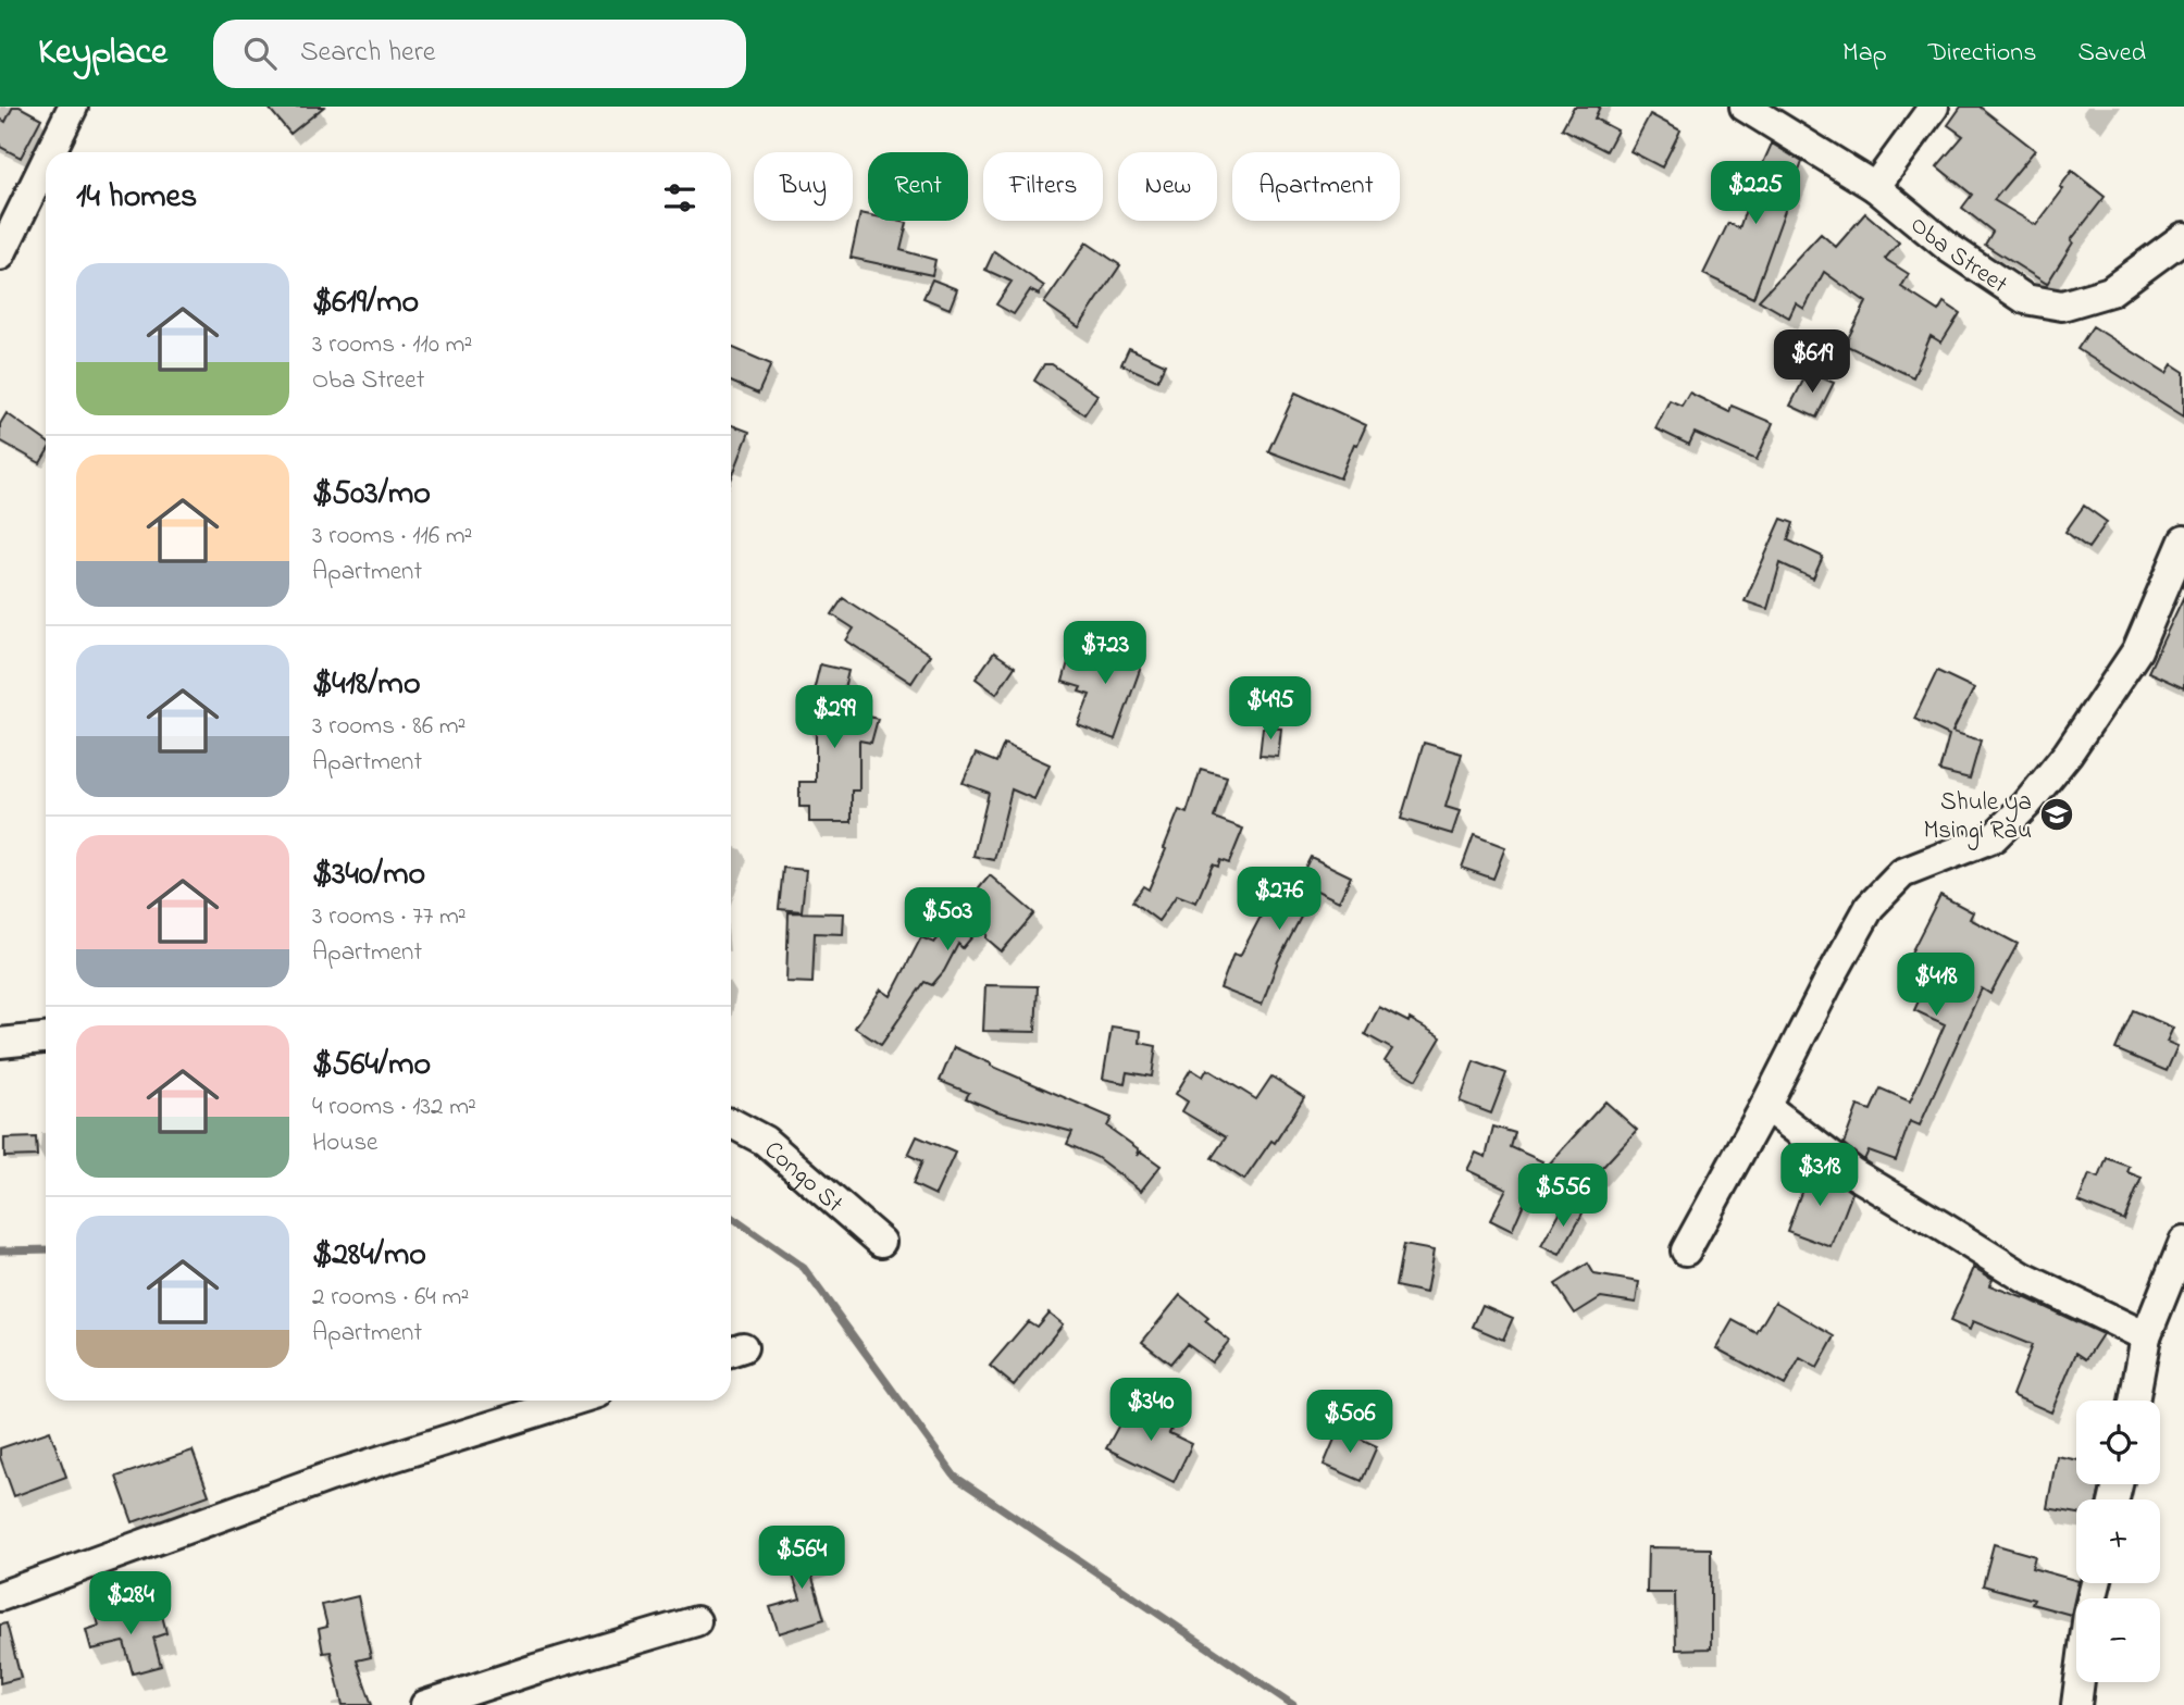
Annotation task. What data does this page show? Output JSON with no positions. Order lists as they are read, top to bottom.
{
  "streets": {
    "street": ["Oba Street", "Congo St"]
  },
  "places": {
    "school or university": ["Shule ya Msingi Rau"]
  },
  "page": {
    "header": "Keyplace",
    "search": "Search here",
    "nav": ["Map", "Directions", "Saved"],
    "chip": [
      "Buy",
      "Rent",
      "Filters",
      "New",
      "Apartment"
    ],
    "heading": "14 homes",
    "price": [
      "$225",
      "$619",
      "$723",
      "$495",
      "$299",
      "$276",
      "$503",
      "$418",
      "$318",
      "$556",
      "$340",
      "$506",
      "$564",
      "$284"
    ],
    "list": [
      {
        "name": "$619/mo",
        "note": "3 rooms · 110 m² · Oba Street"
      },
      {
        "name": "$503/mo",
        "note": "3 rooms · 116 m² · Apartment"
      },
      {
        "name": "$418/mo",
        "note": "3 rooms · 86 m² · Apartment"
      },
      {
        "name": "$340/mo",
        "note": "3 rooms · 77 m² · Apartment"
      },
      {
        "name": "$564/mo",
        "note": "4 rooms · 132 m² · House"
      },
      {
        "name": "$284/mo",
        "note": "2 rooms · 64 m² · Apartment"
      }
    ],
    "map_buttons": ["+", "−"]
  }
}
